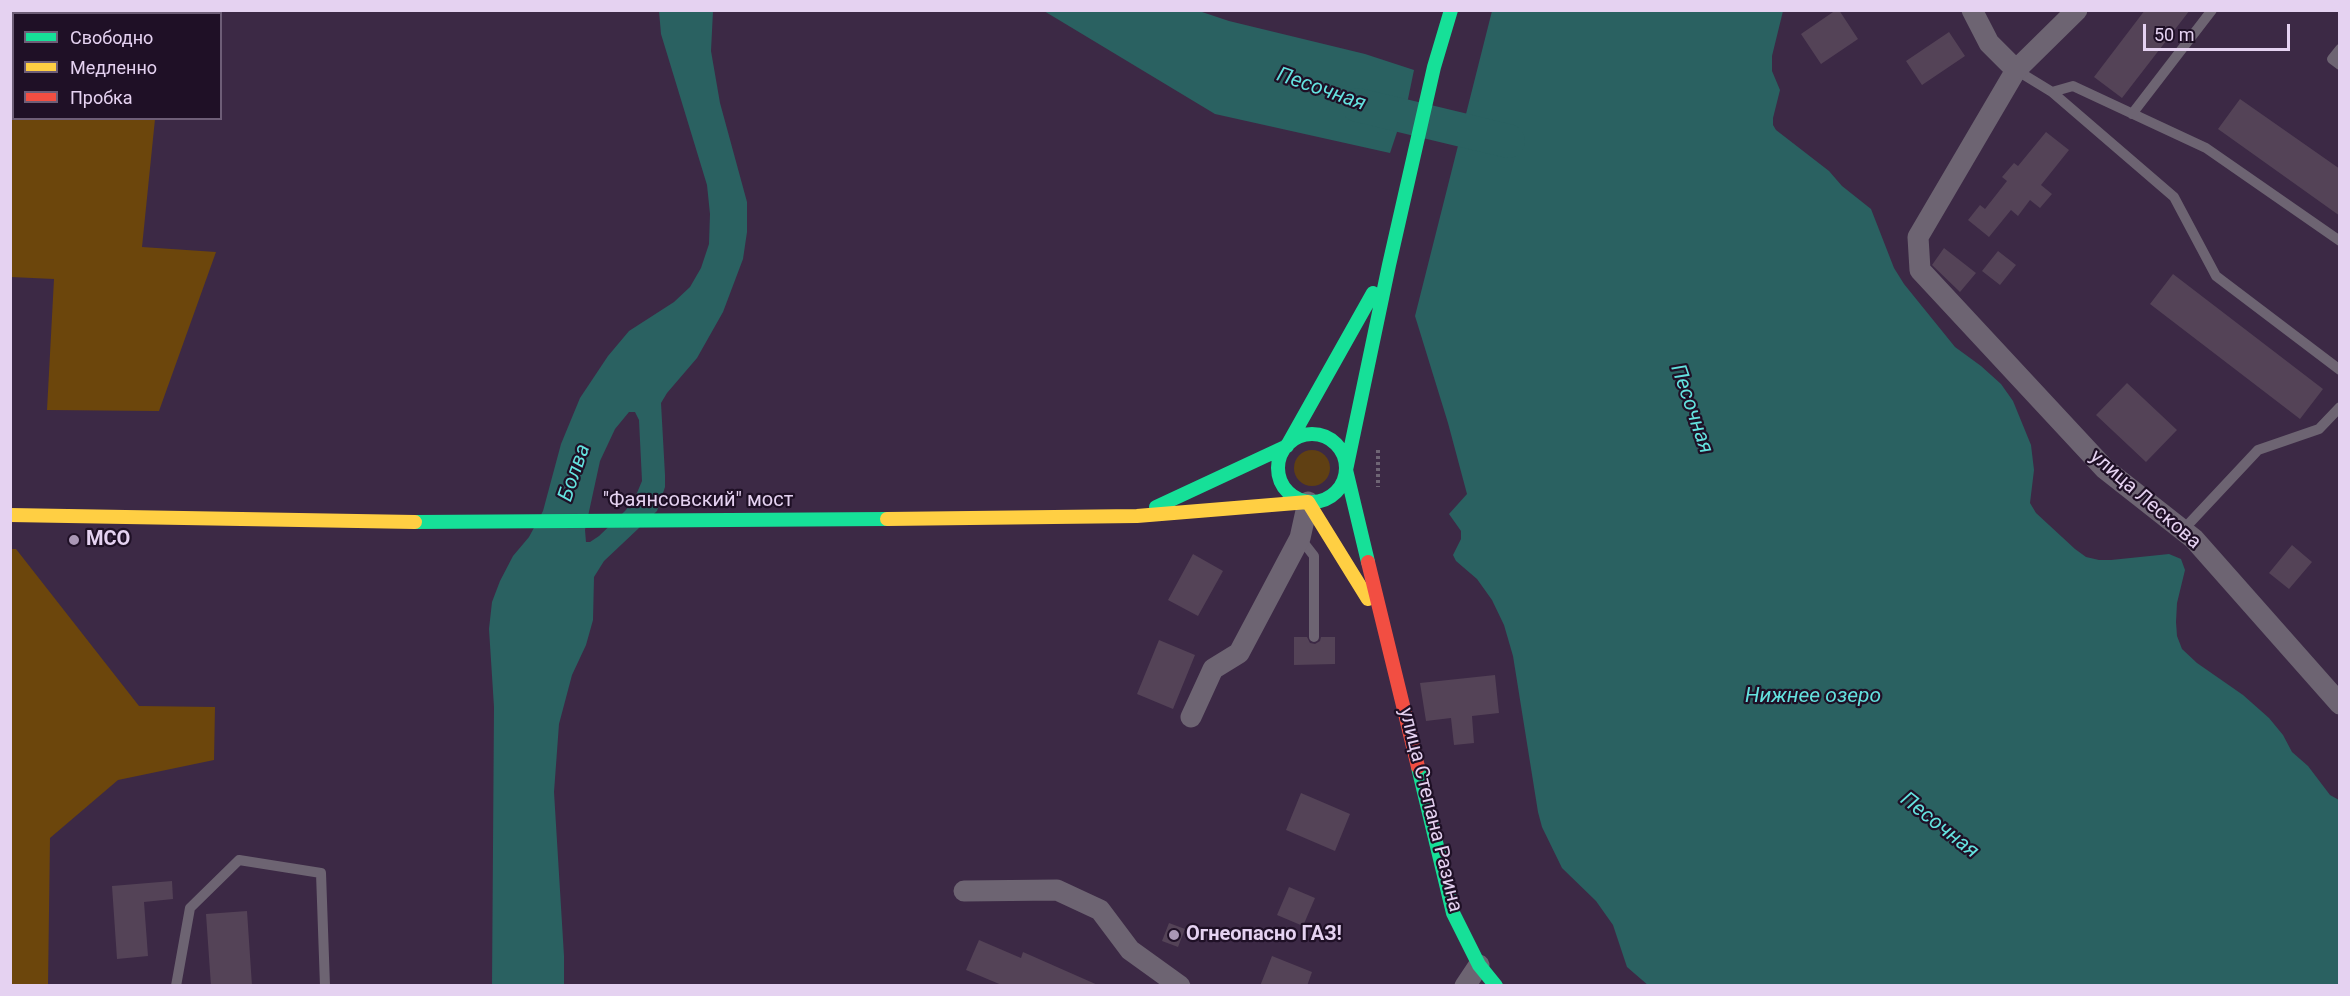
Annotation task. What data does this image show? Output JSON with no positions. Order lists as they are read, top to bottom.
{
  "streets": {
    "main road": ["\"Фаянсовский\" мост", "улица Степана Разина"],
    "street": ["улица Лескова"]
  },
  "crossings": [
    ["\"Фаянсовский\" мост", "улица Степана Разина"]
  ],
  "water": ["Песочная", "Болва", "Нижнее озеро"],
  "places": ["МСО", "Огнеопасно ГАЗ!"],
  "legend": ["Свободно", "Медленно", "Пробка"],
  "scale_bar": "50 m"
}
